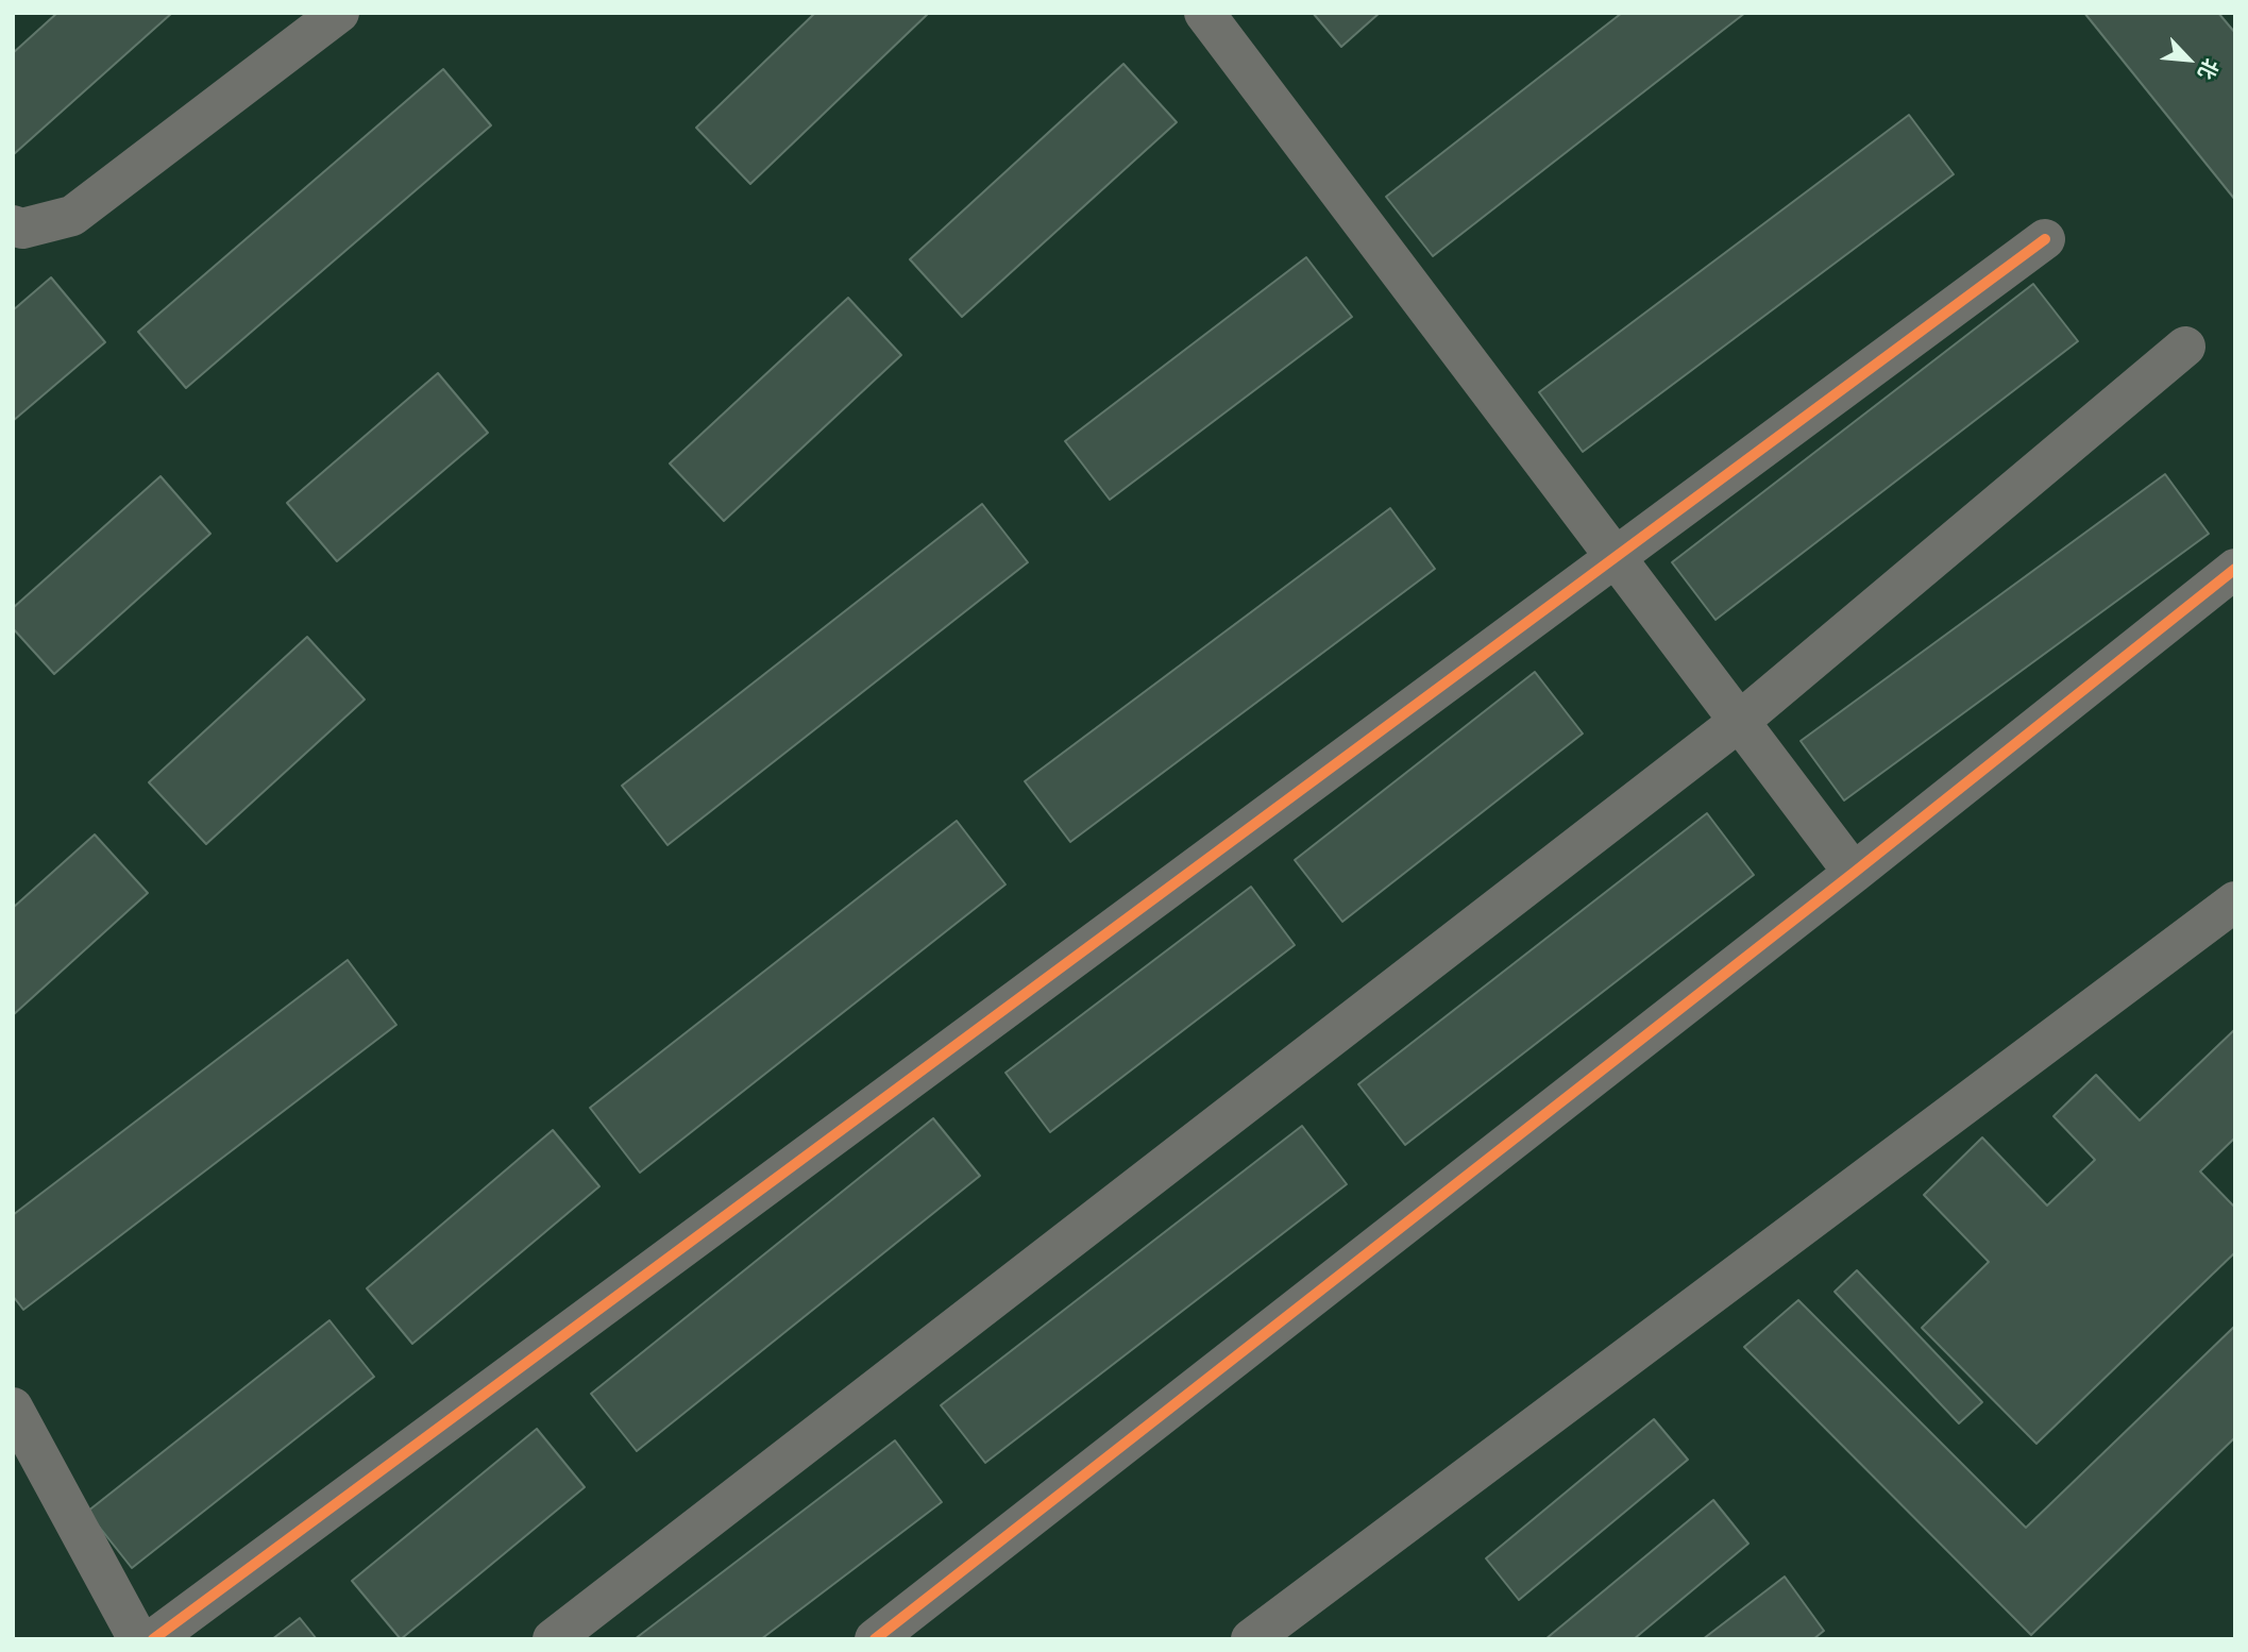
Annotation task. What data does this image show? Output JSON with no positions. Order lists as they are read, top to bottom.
{
  "north": "bottom right"
}
